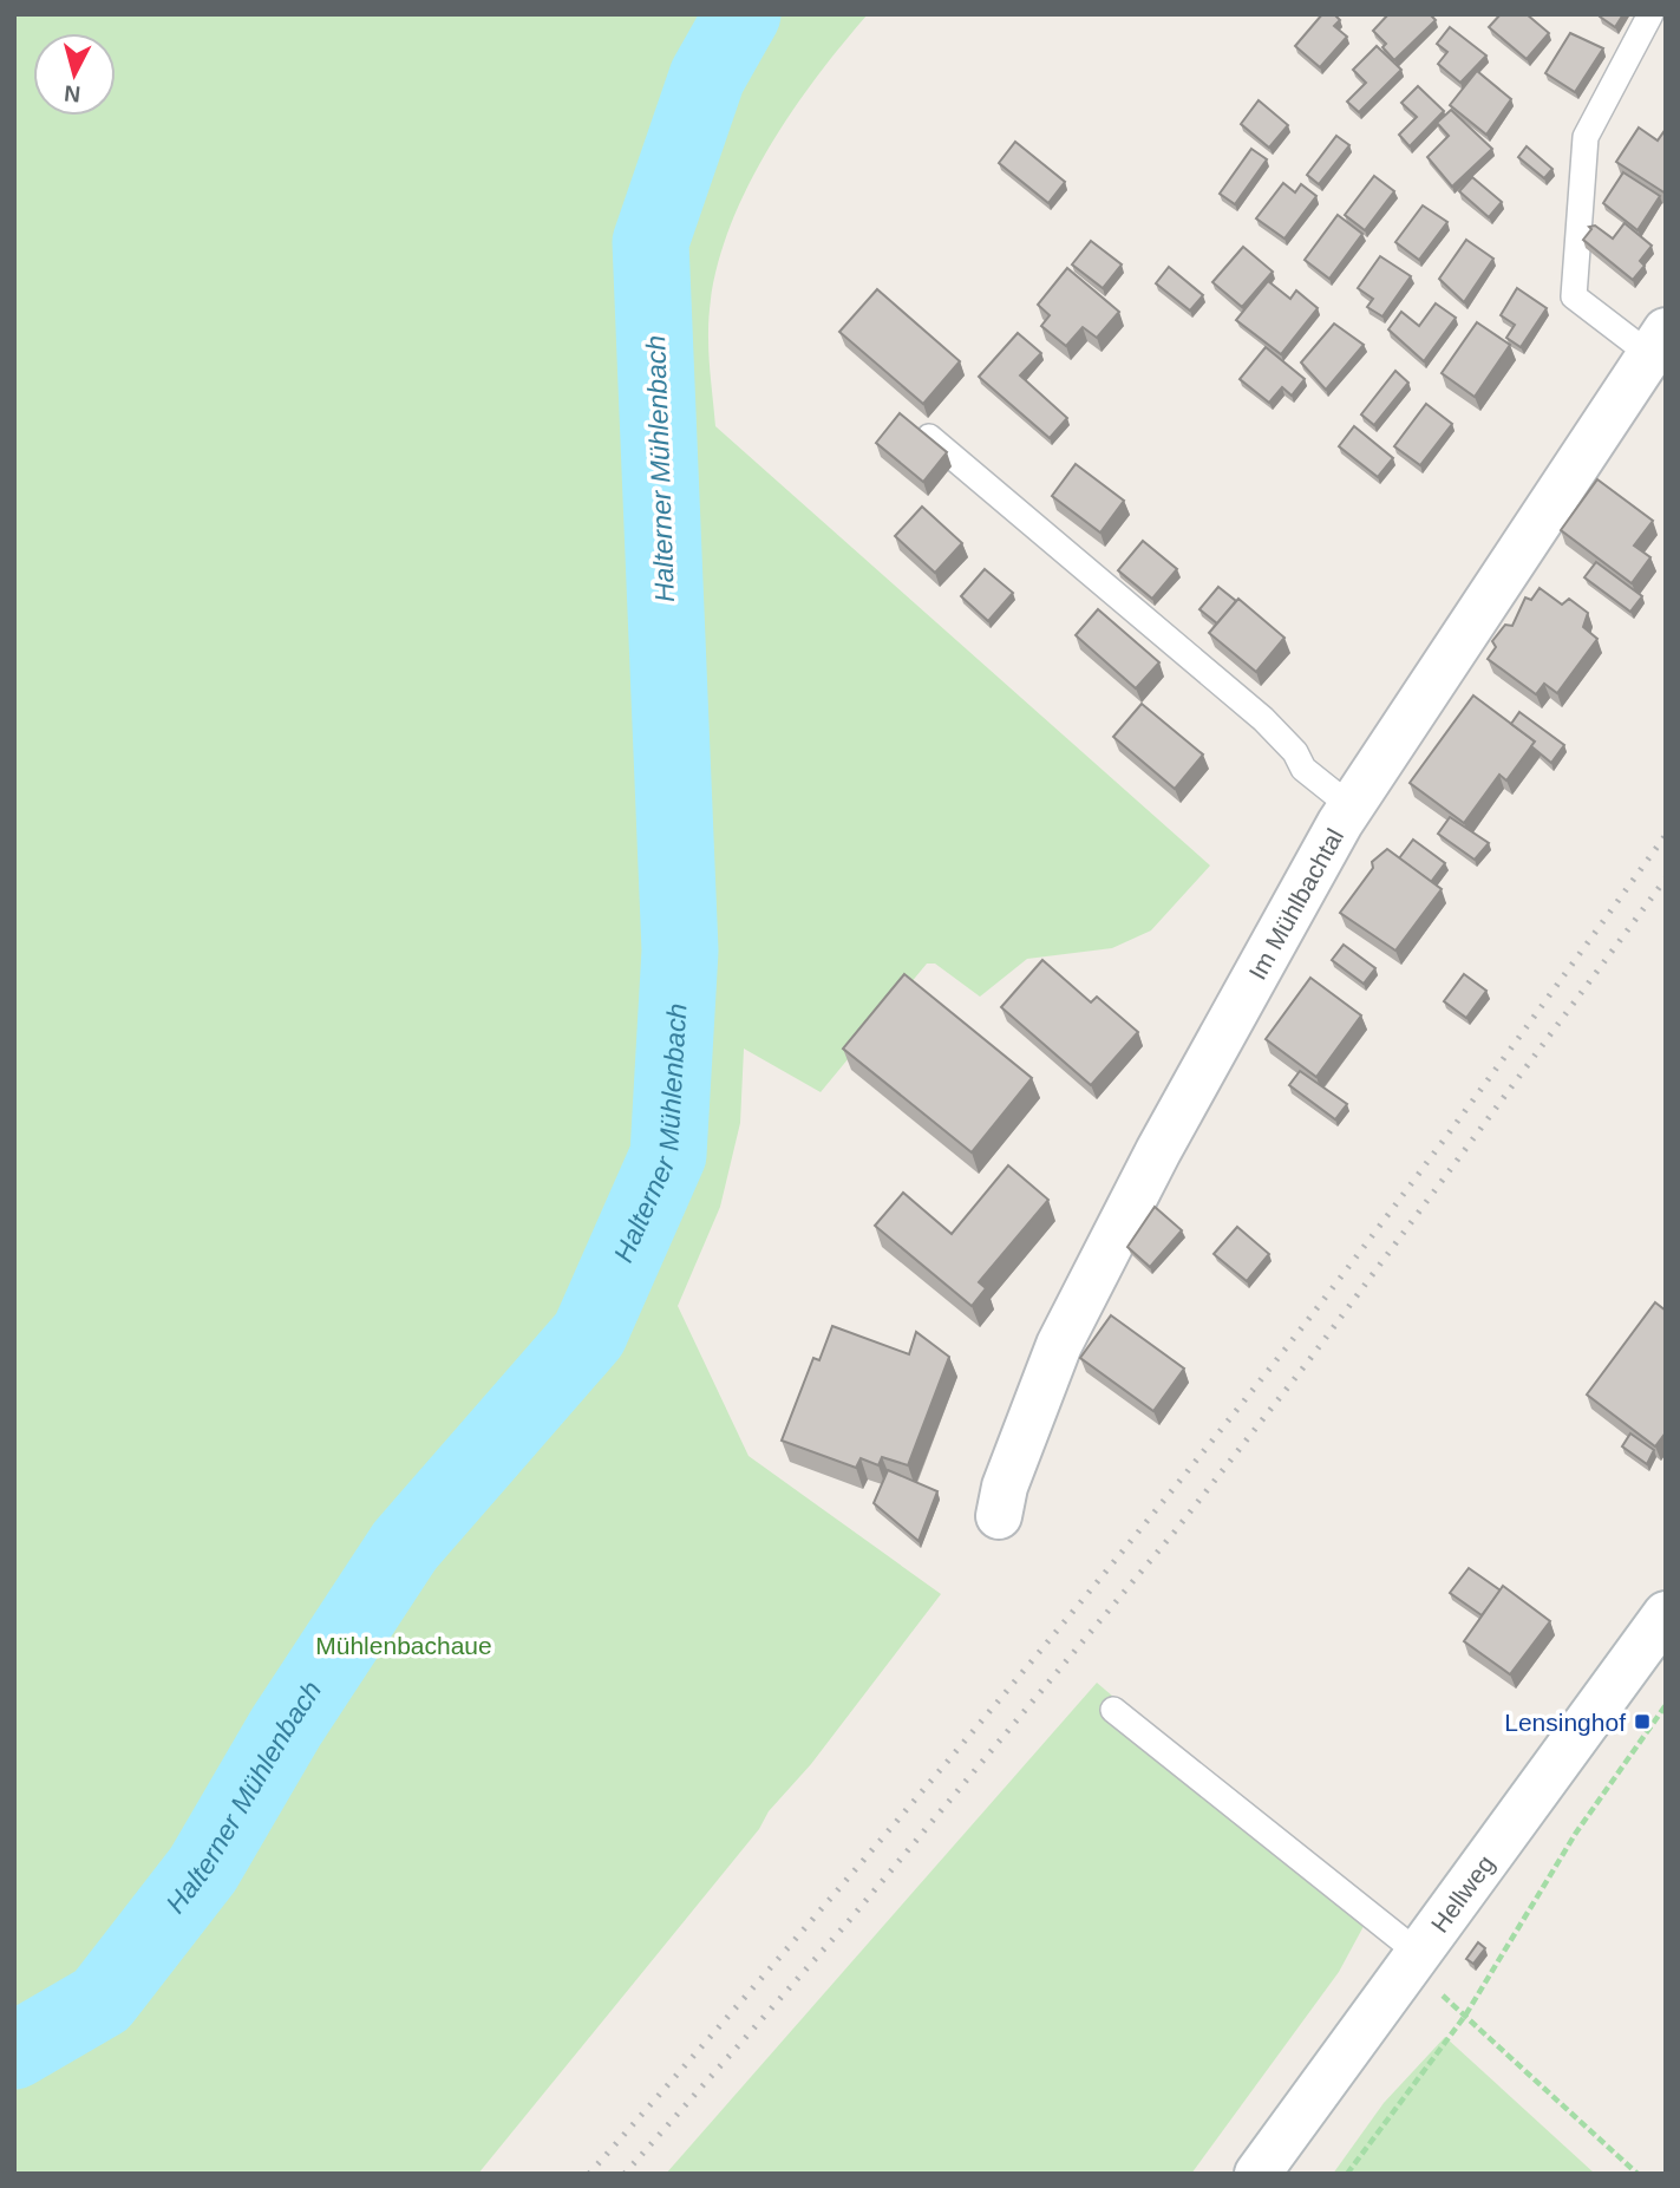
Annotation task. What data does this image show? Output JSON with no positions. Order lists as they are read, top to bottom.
{
  "streets": {
    "street": ["Im Mühlbachtal", "Hellweg"]
  },
  "water": ["Halterner Mühlenbach"],
  "parks": ["Mühlenbachaue"],
  "places": {
    "transit": ["Lensinghof"]
  },
  "north": "bottom"
}
